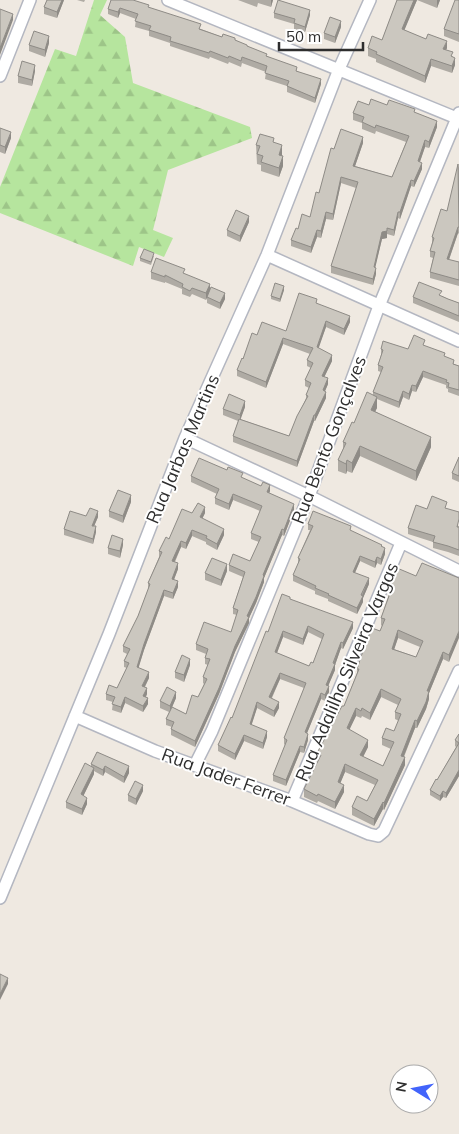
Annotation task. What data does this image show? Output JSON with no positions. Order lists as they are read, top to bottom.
{
  "streets": {
    "street": [
      "Rua Bento Gonçalves",
      "Rua Jarbas Martins",
      "Rua Adalilho Silveira Vargas",
      "Rua Jader Ferrer"
    ]
  },
  "crossings": [
    ["Rua Bento Gonçalves", "Rua Jader Ferrer"],
    ["Rua Jarbas Martins", "Rua Jader Ferrer"],
    ["Rua Adalilho Silveira Vargas", "Rua Jader Ferrer"]
  ],
  "scale_bar": "50 m",
  "north": "left"
}
